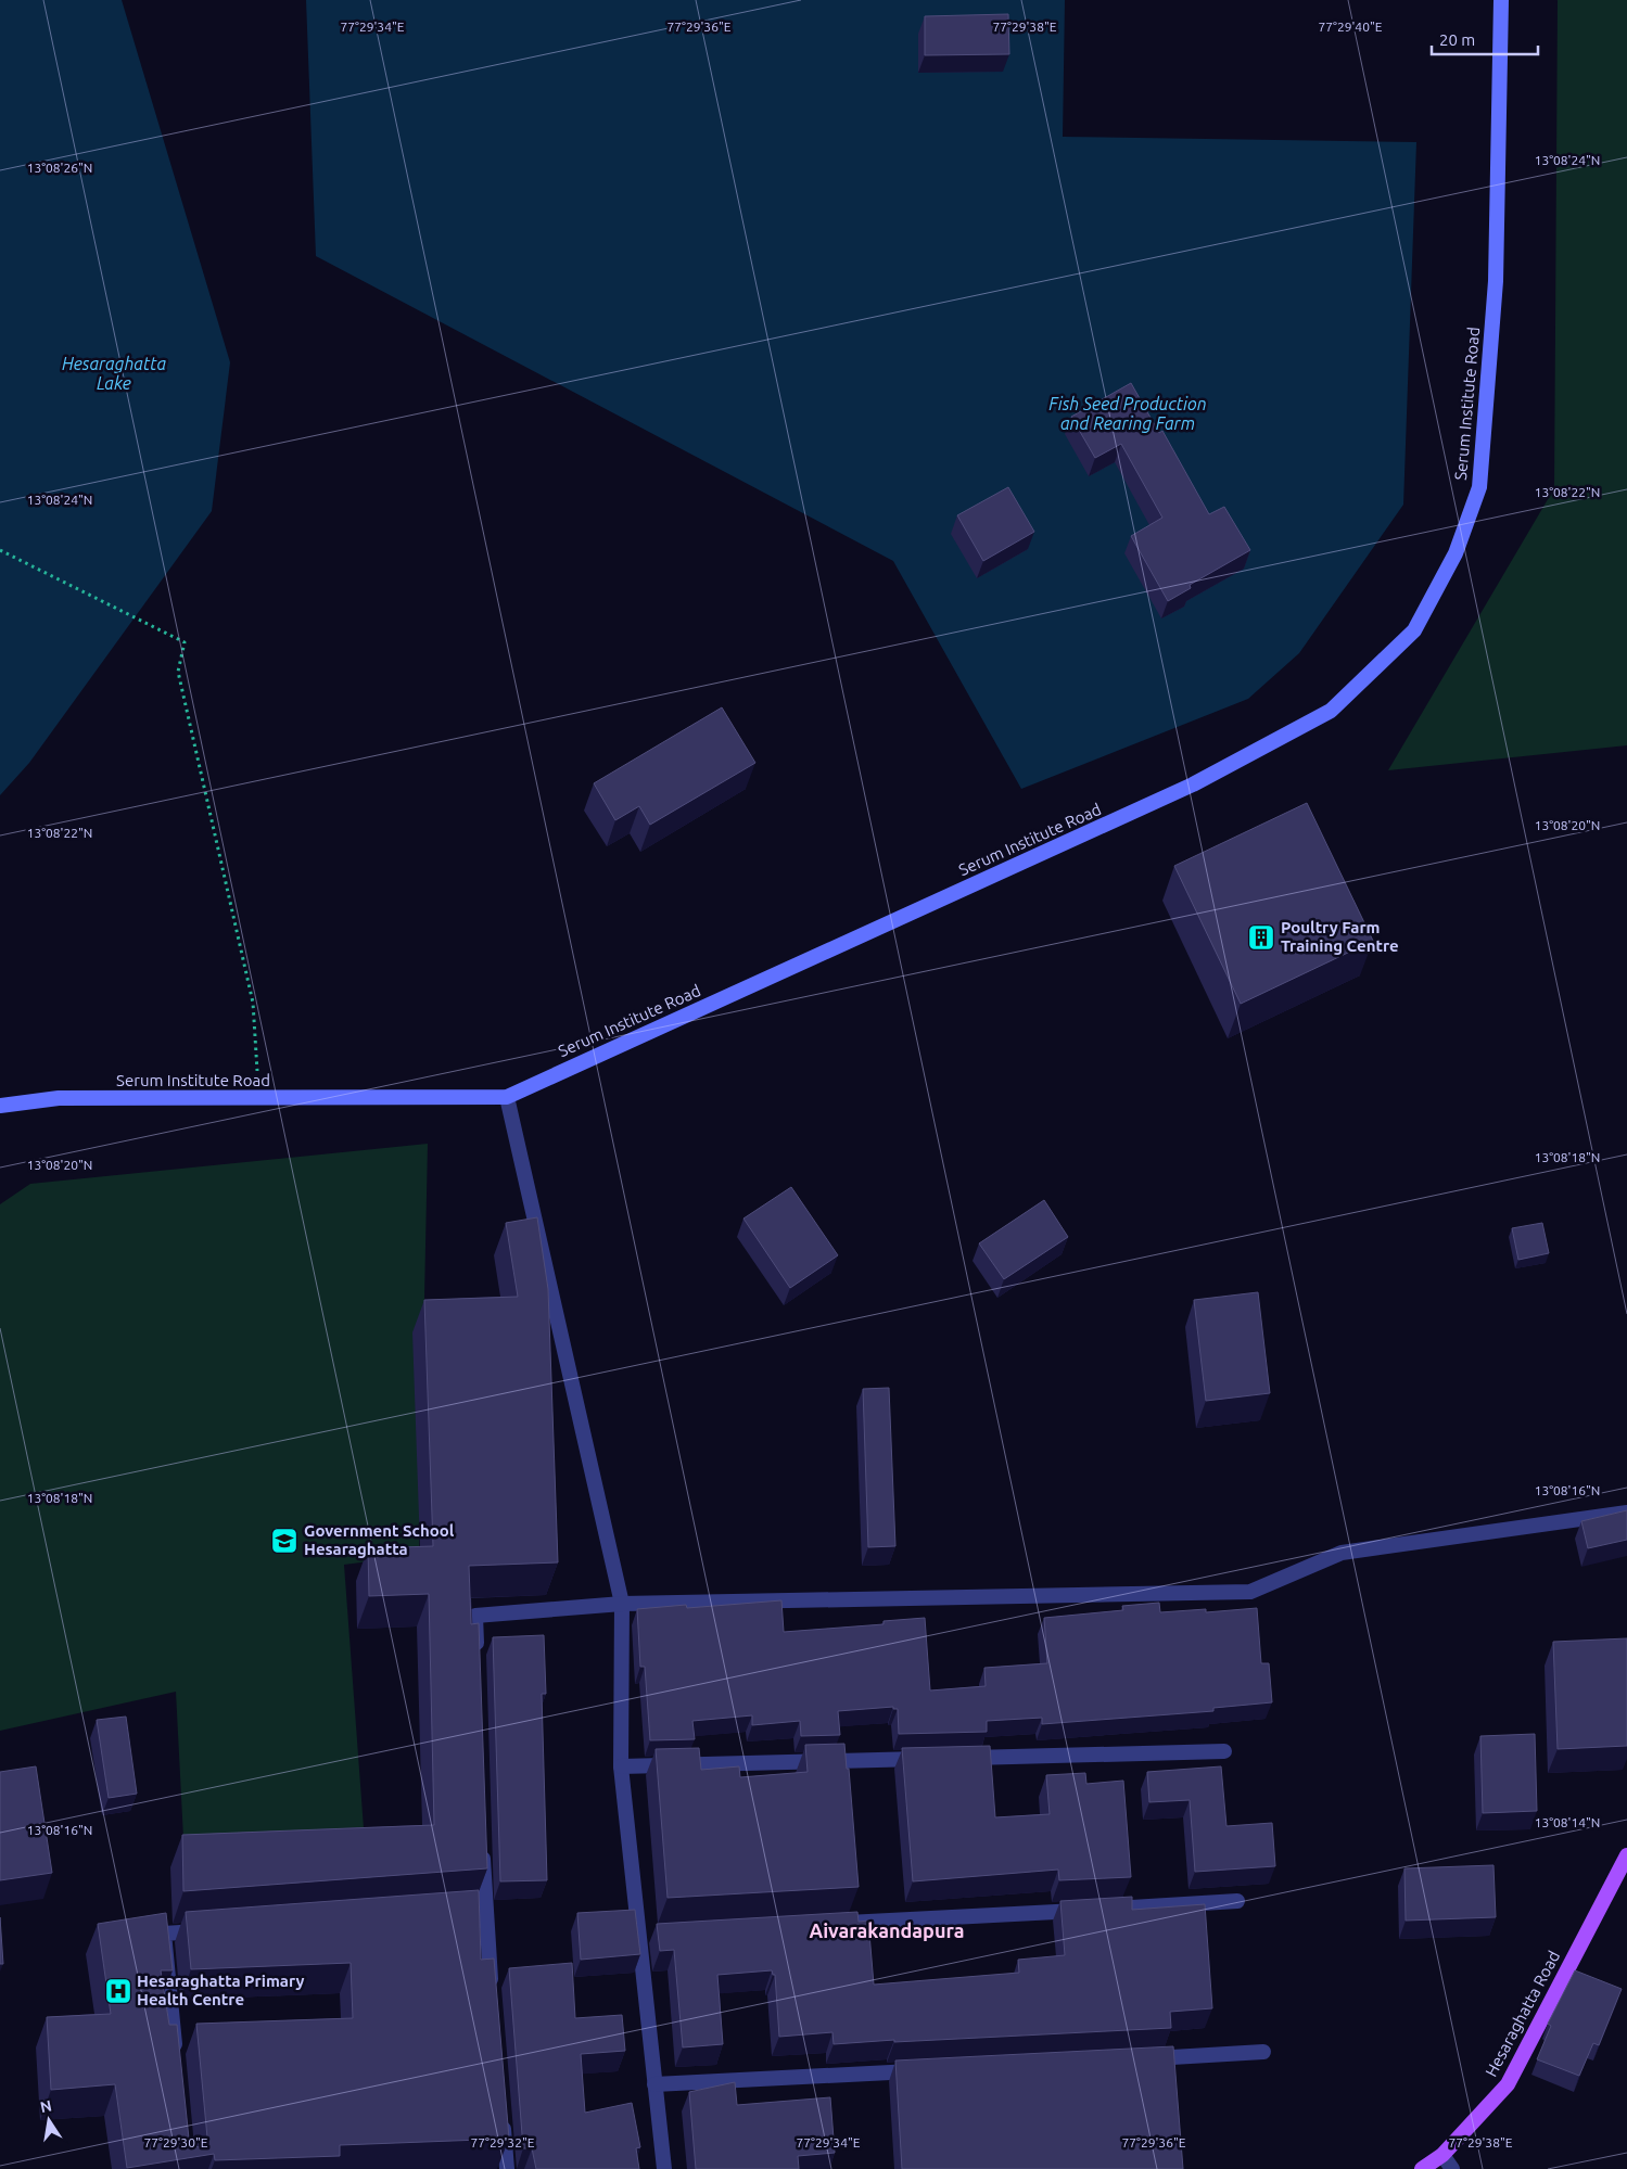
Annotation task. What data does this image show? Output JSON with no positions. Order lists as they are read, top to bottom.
{
  "streets": {
    "main road": ["Serum Institute Road", "Hesaraghatta Road"]
  },
  "districts": ["Aivarakandapura"],
  "water": ["Hesaraghatta Lake", "Fish Seed Production and Rearing Farm"],
  "places": {
    "building": ["Poultry Farm Training Centre"],
    "school or university": ["Government School Hesaraghatta"],
    "hospital": ["Hesaraghatta Primary Health Centre"]
  },
  "scale_bar": "20 m",
  "north": "top",
  "coordinates": [
    "77°29'34\"E",
    "77°29'36\"E",
    "77°29'38\"E",
    "77°29'40\"E",
    "13°08'24\"N",
    "13°08'26\"N",
    "13°08'22\"N",
    "13°08'20\"N",
    "13°08'18\"N",
    "13°08'16\"N",
    "13°08'14\"N",
    "77°29'30\"E",
    "77°29'32\"E"
  ]
}
